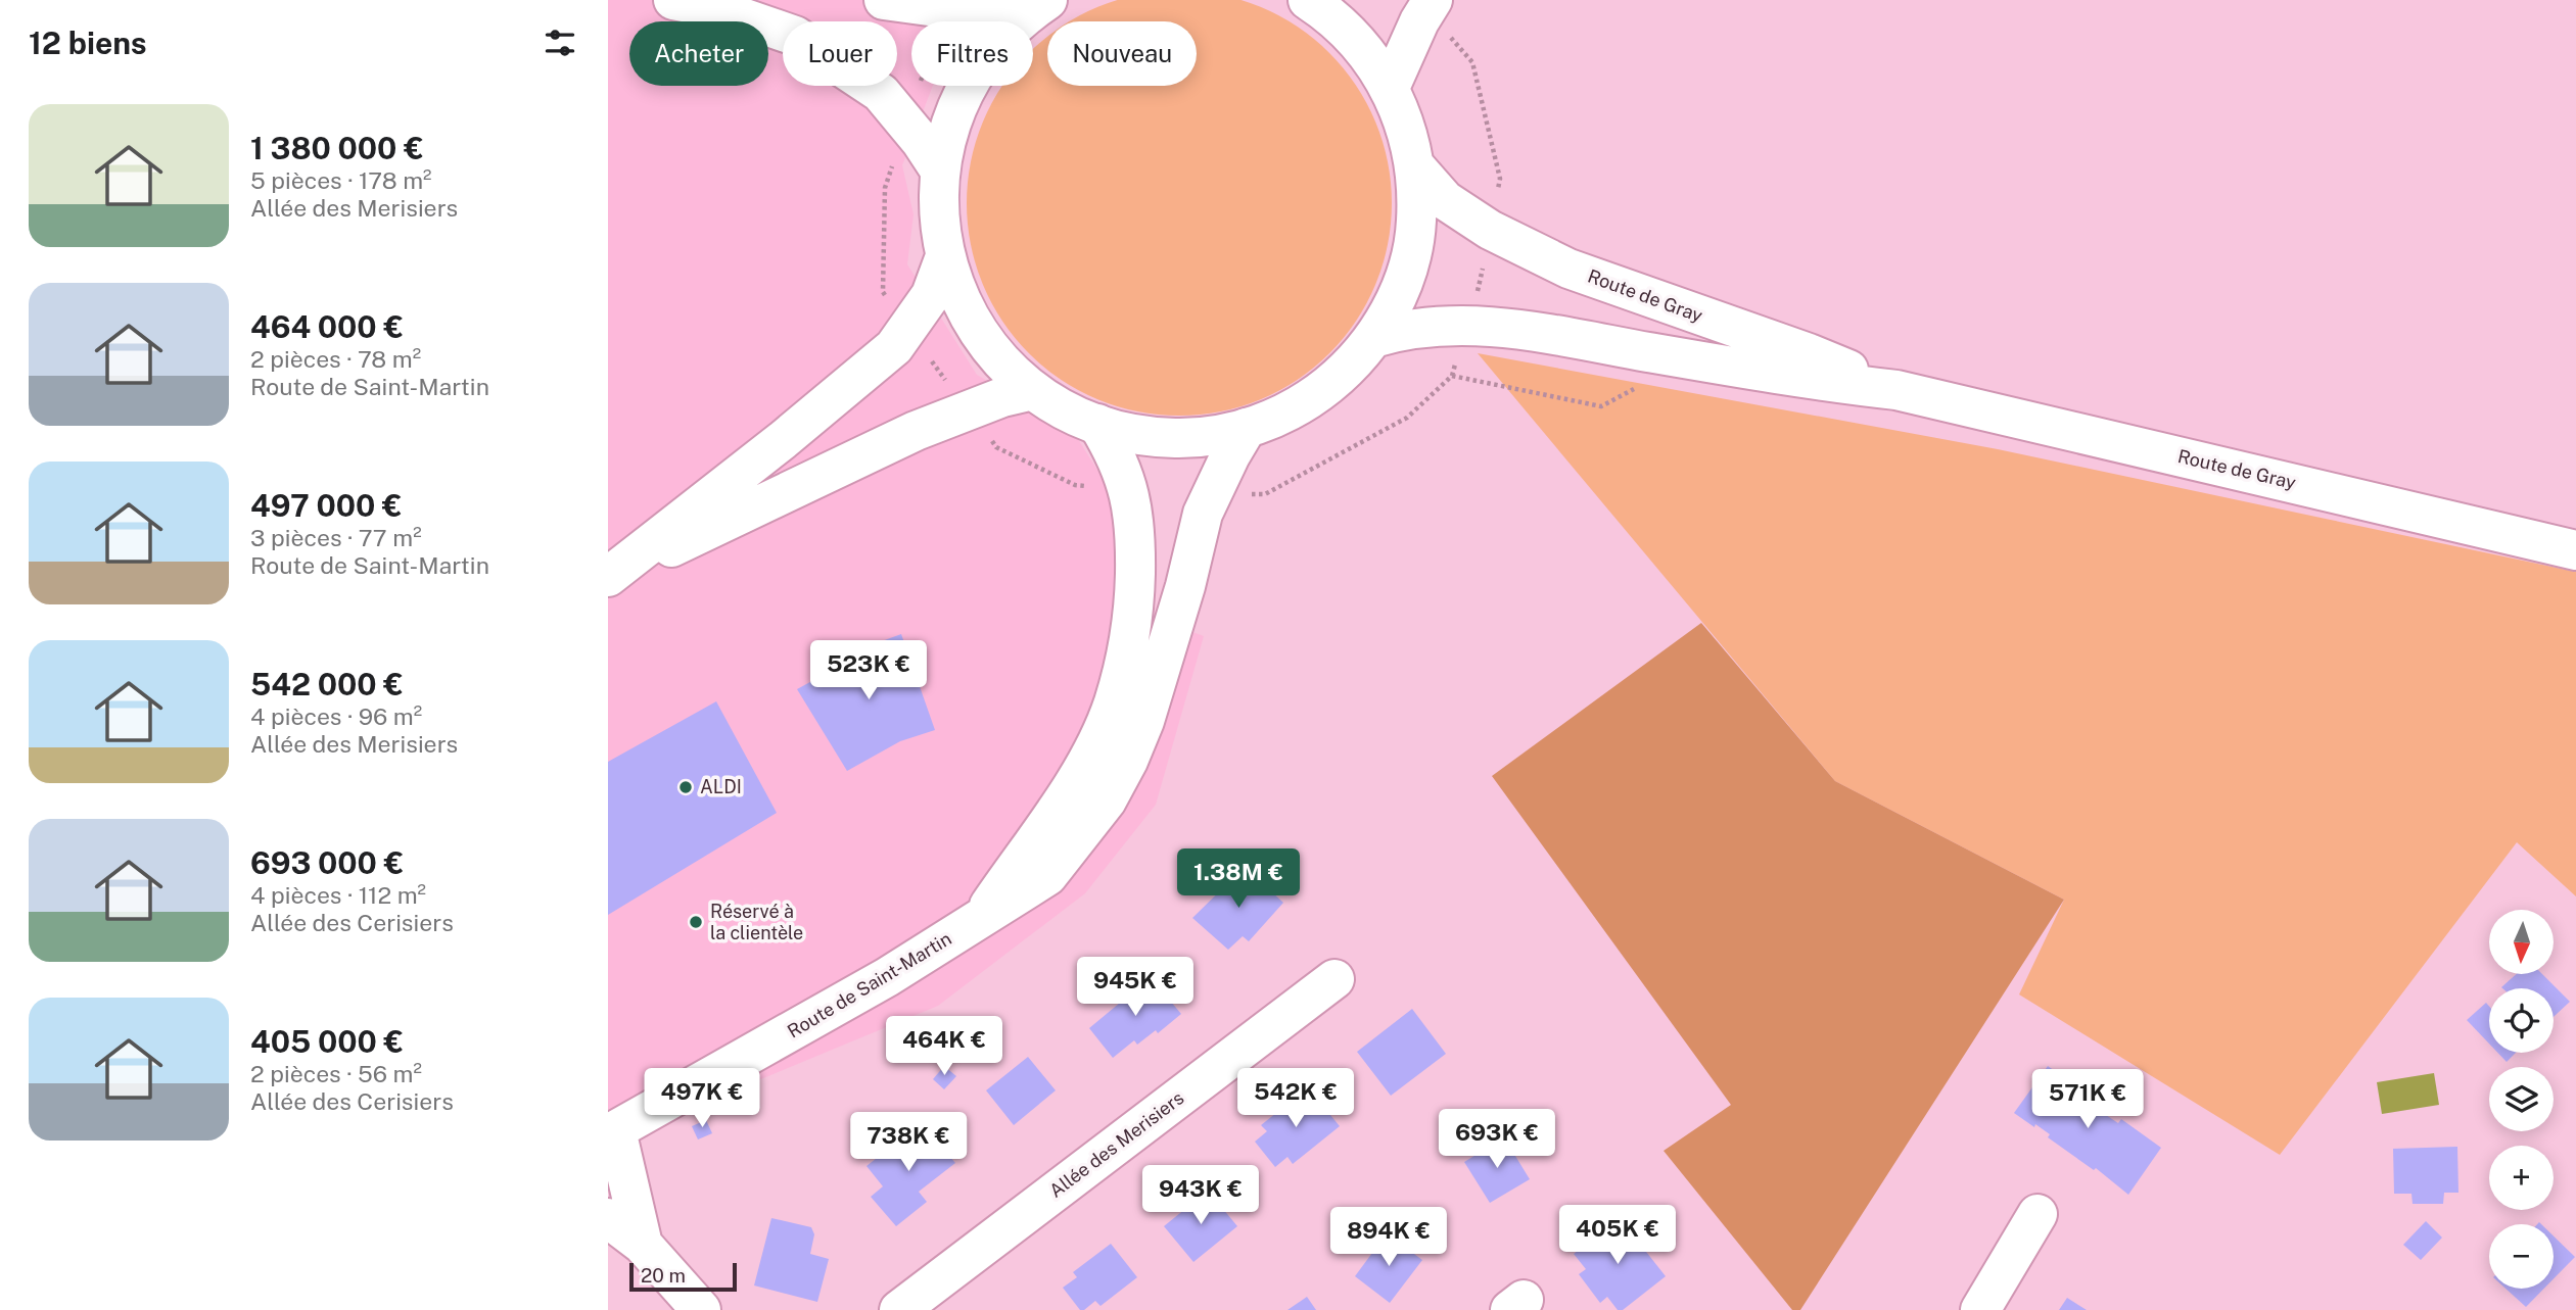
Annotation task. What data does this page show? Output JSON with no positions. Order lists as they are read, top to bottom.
{
  "streets": {
    "main road": ["Route de Gray", "Route de Saint-Martin", "Allée des Merisiers"]
  },
  "places": ["ALDI", "Réservé à la clientèle"],
  "scale_bar": "20 m",
  "north": "bottom",
  "page": {
    "heading": "12 biens",
    "chip": [
      "Acheter",
      "Louer",
      "Filtres",
      "Nouveau"
    ],
    "list": [
      {
        "name": "1 380 000 €",
        "note": "5 pièces · 178 m² · Allée des Merisiers"
      },
      {
        "name": "464 000 €",
        "note": "2 pièces · 78 m² · Route de Saint-Martin"
      },
      {
        "name": "497 000 €",
        "note": "3 pièces · 77 m² · Route de Saint-Martin"
      },
      {
        "name": "542 000 €",
        "note": "4 pièces · 96 m² · Allée des Merisiers"
      },
      {
        "name": "693 000 €",
        "note": "4 pièces · 112 m² · Allée des Cerisiers"
      },
      {
        "name": "405 000 €",
        "note": "2 pièces · 56 m² · Allée des Cerisiers"
      }
    ],
    "price": [
      "523K €",
      "1.38M €",
      "945K €",
      "464K €",
      "497K €",
      "542K €",
      "571K €",
      "693K €",
      "738K €",
      "943K €",
      "405K €",
      "894K €"
    ],
    "map_buttons": ["+", "−"],
    "scale": "20 m"
  }
}
